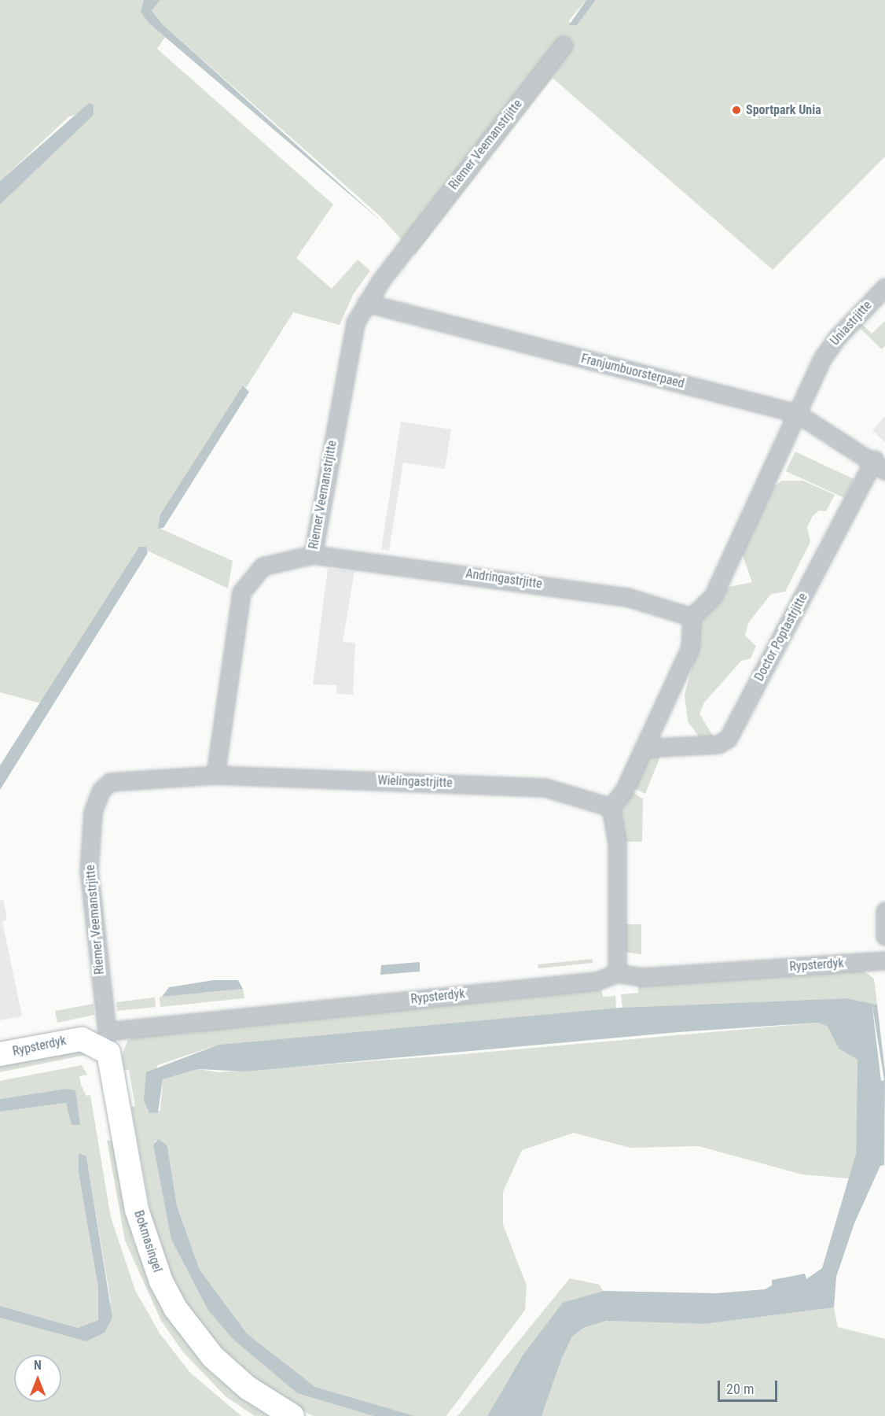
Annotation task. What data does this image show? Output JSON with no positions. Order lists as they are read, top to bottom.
{
  "streets": {
    "street": [
      "Riemer Veemanstrjitte",
      "Uniastrjitte",
      "Franjumbuorsterpaed",
      "Andringastrjitte",
      "Doctor Poptastrjitte",
      "Wielingastrjitte",
      "Rypsterdyk",
      "Bokmasingel"
    ]
  },
  "crossings": [
    ["Riemer Veemanstrjitte", "Franjumbuorsterpaed"],
    ["Riemer Veemanstrjitte", "Andringastrjitte"],
    ["Riemer Veemanstrjitte", "Wielingastrjitte"],
    ["Riemer Veemanstrjitte", "Rypsterdyk"],
    ["Riemer Veemanstrjitte", "Bokmasingel"],
    ["Uniastrjitte", "Franjumbuorsterpaed"],
    ["Franjumbuorsterpaed", "Doctor Poptastrjitte"],
    ["Rypsterdyk", "Bokmasingel"]
  ],
  "places": ["Sportpark Unia"],
  "scale_bar": "20 m",
  "north": "top"
}
